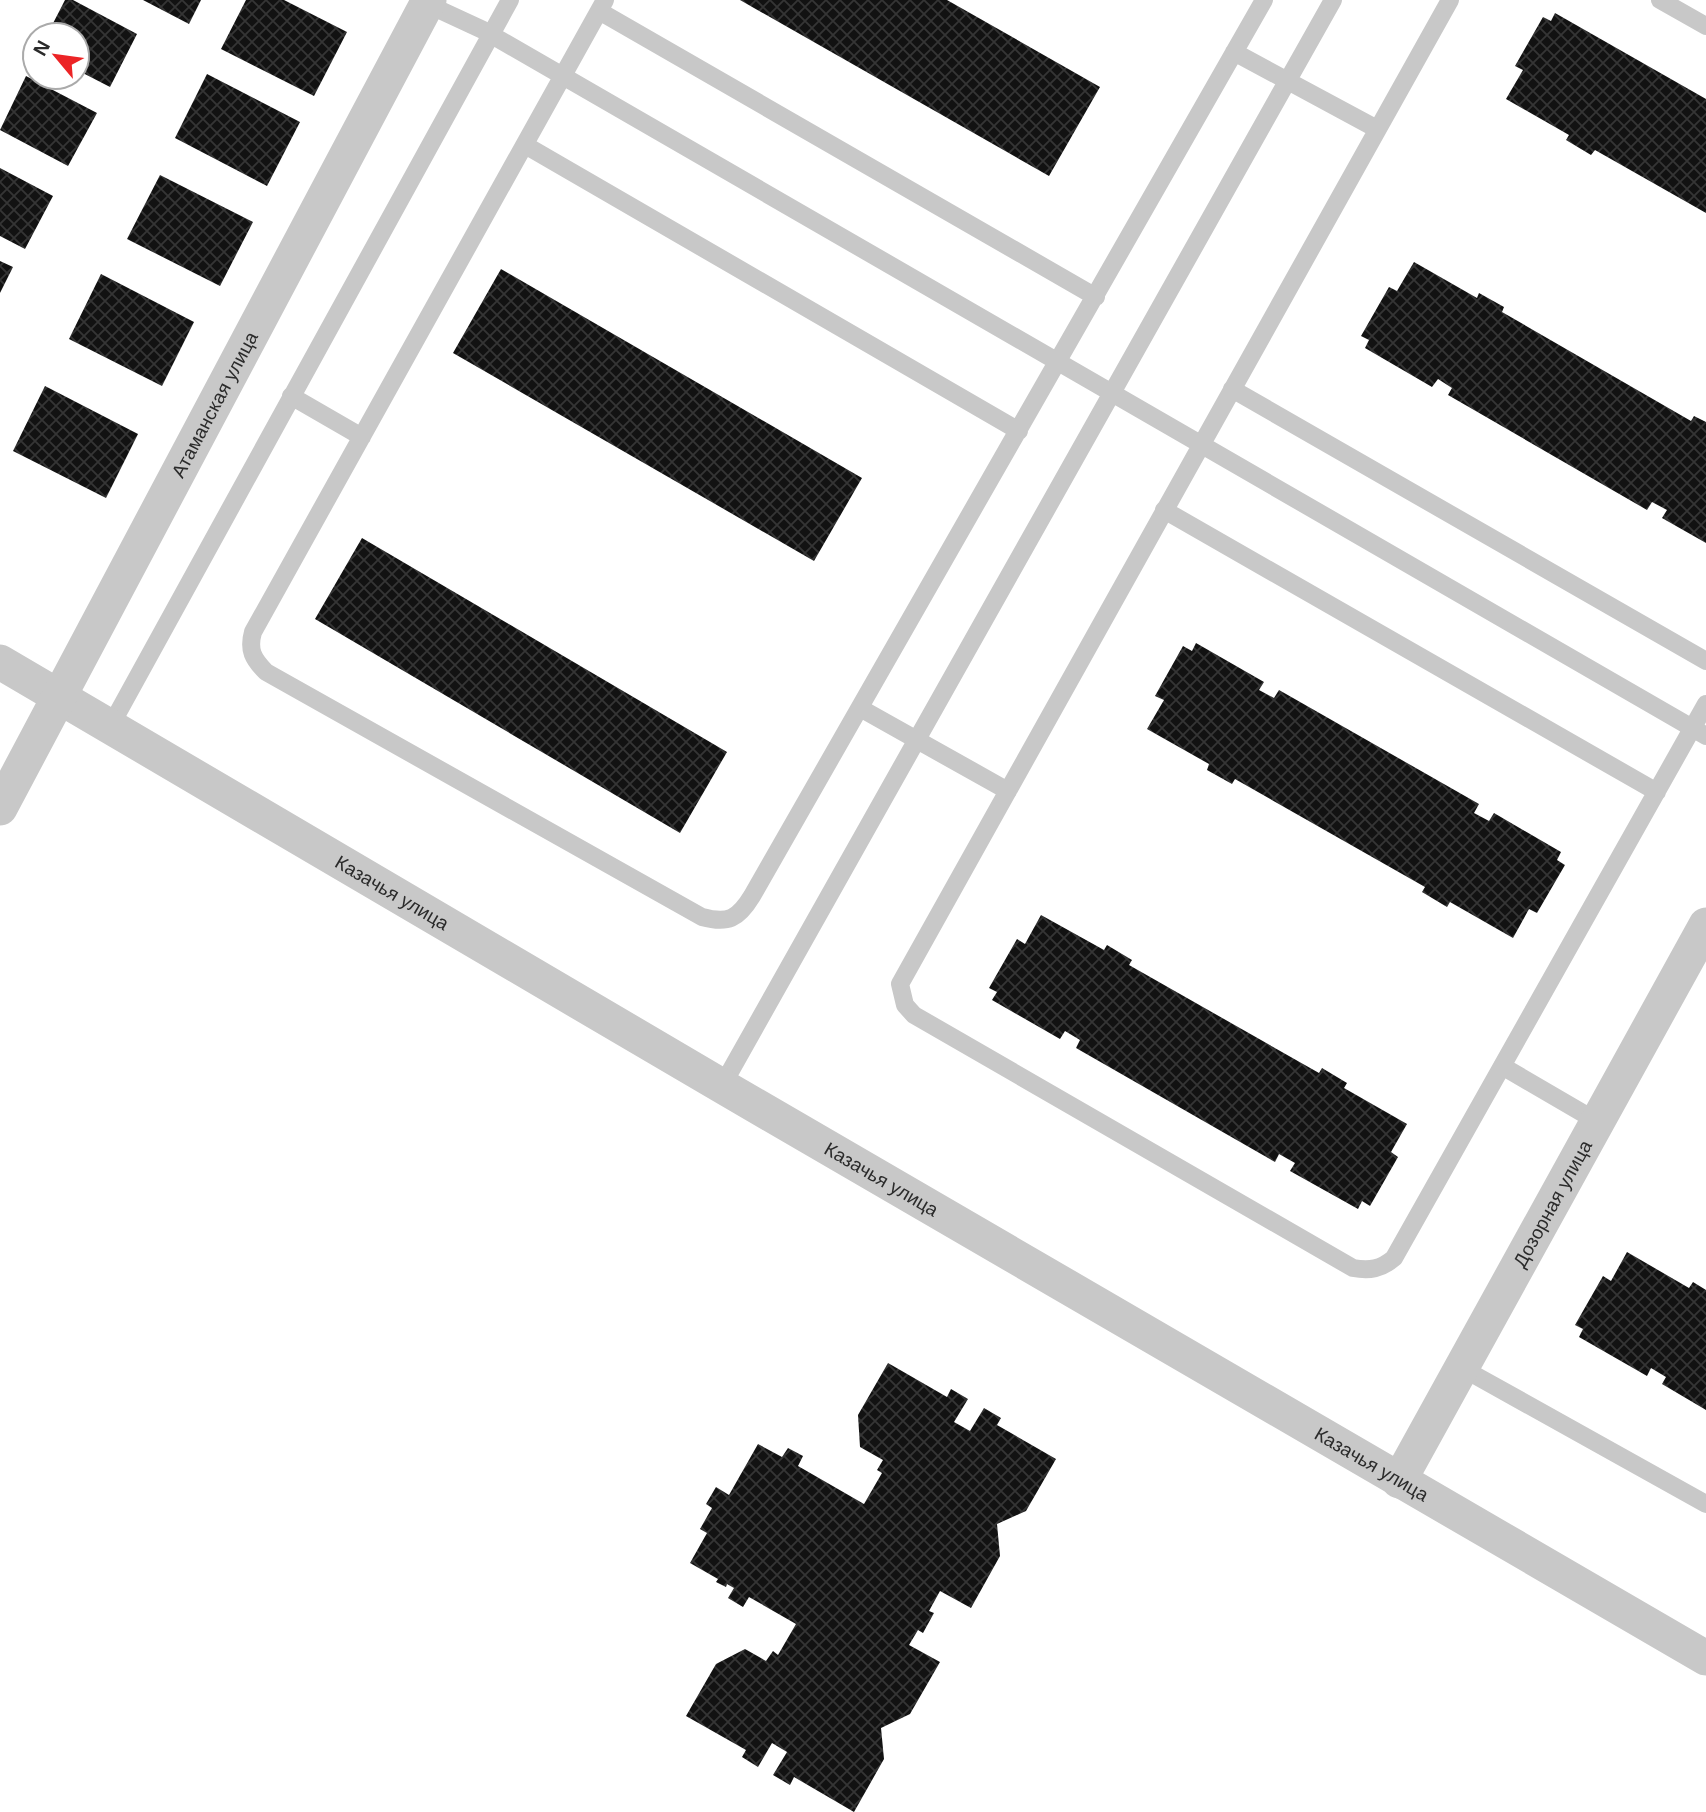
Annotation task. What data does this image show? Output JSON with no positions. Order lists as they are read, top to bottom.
{
  "streets": {
    "street": ["Атаманская улица", "Казачья улица", "Дозорная улица"]
  },
  "crossings": [
    ["Атаманская улица", "Казачья улица"],
    ["Казачья улица", "Дозорная улица"]
  ],
  "north": "top left"
}
